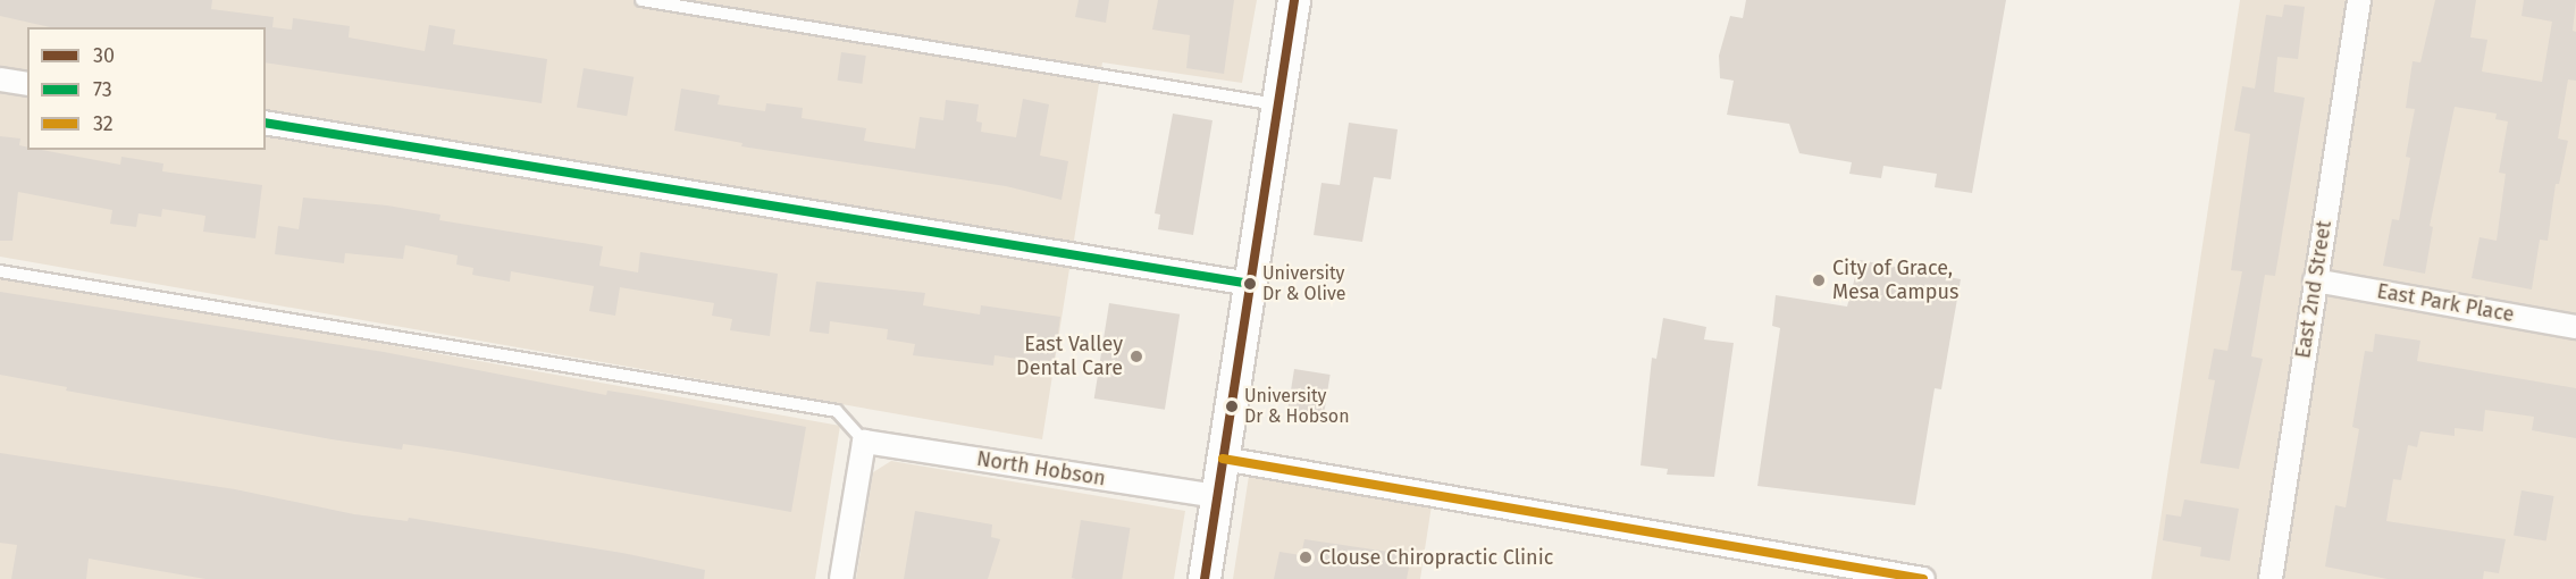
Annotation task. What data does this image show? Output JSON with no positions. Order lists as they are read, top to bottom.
{
  "streets": {
    "street": ["East 2nd Street", "East Park Place", "North Hobson"]
  },
  "crossings": [
    ["East 2nd Street", "East Park Place"]
  ],
  "places": [
    "City of Grace, Mesa Campus",
    "University Dr & Olive",
    "East Valley Dental Care",
    "University Dr & Hobson",
    "Clouse Chiropractic Clinic"
  ],
  "lines": ["transit line 30", "transit line 73", "transit line 32"],
  "legend": ["30", "73", "32"]
}
